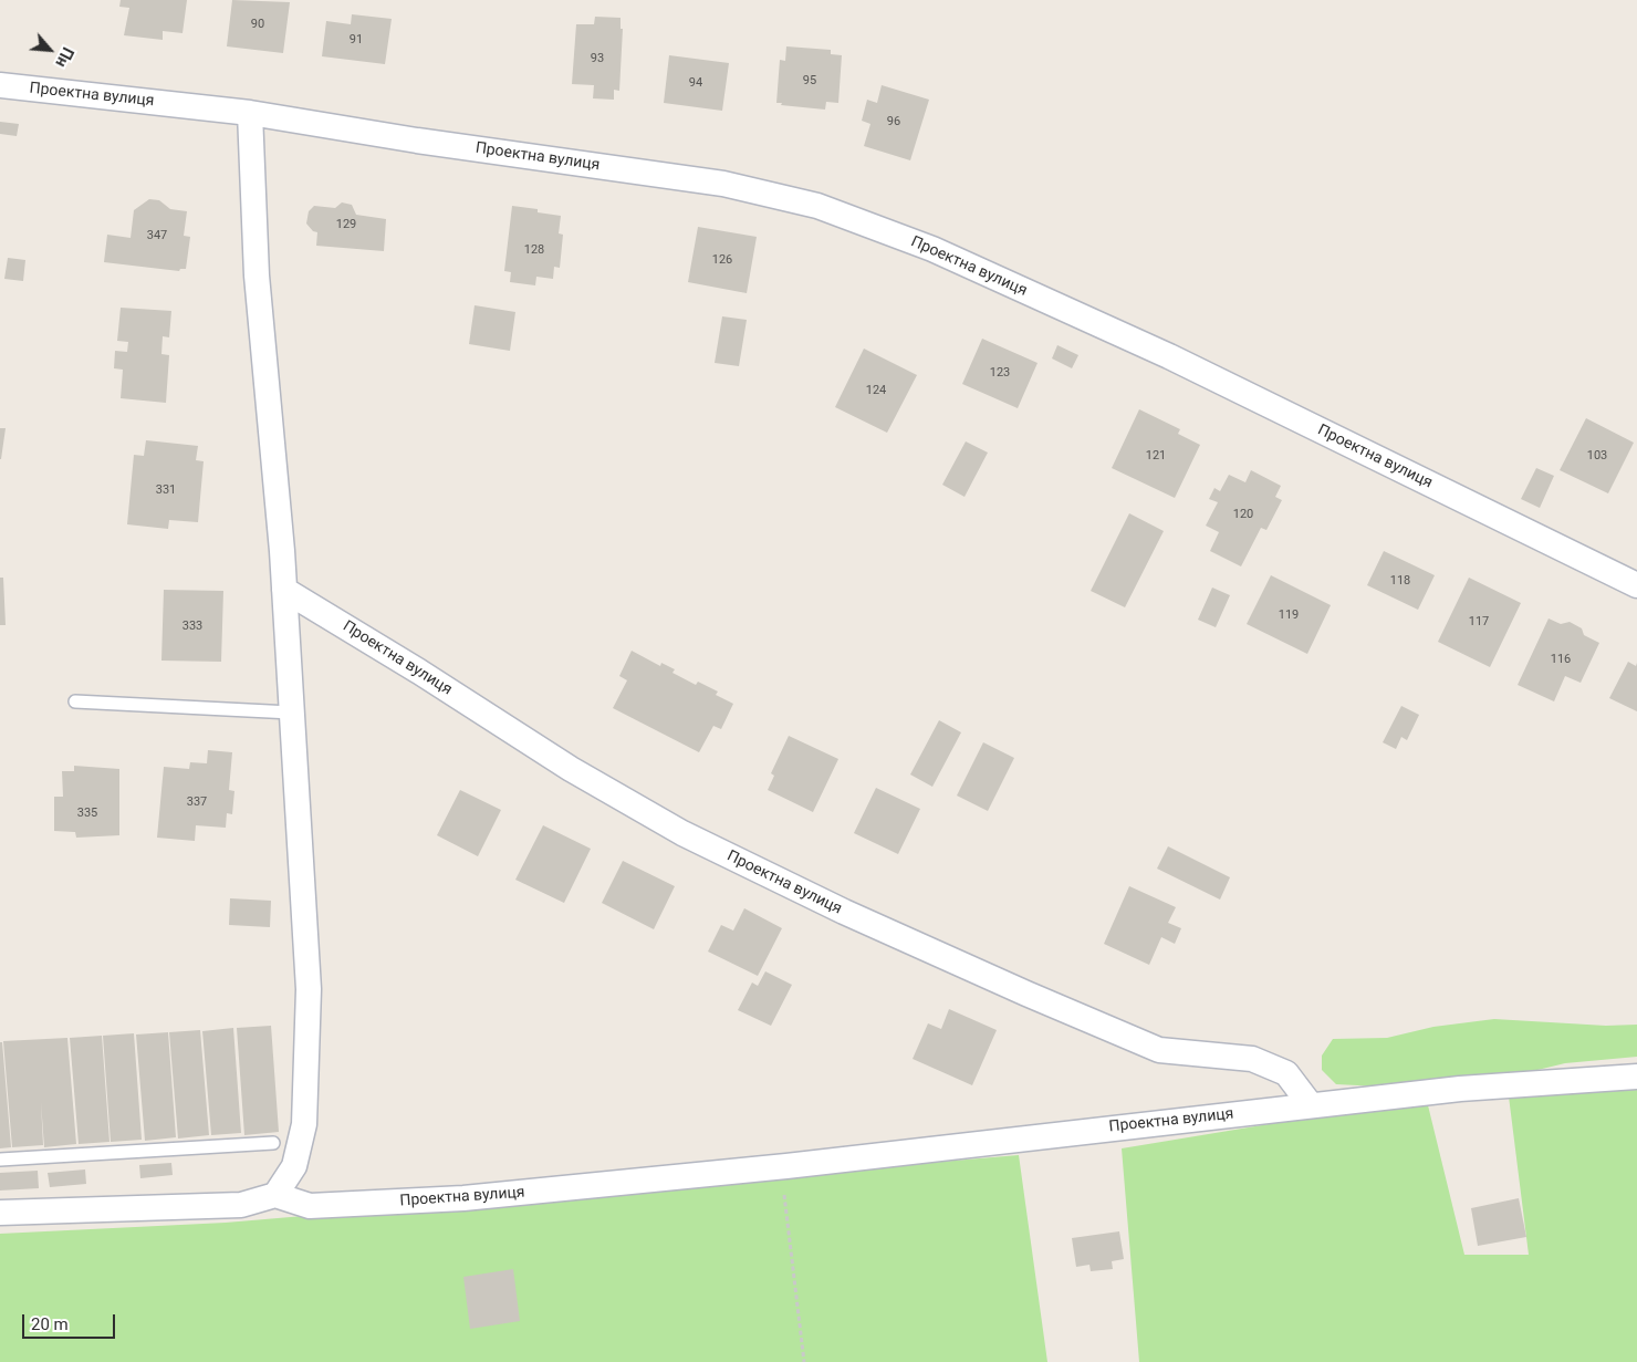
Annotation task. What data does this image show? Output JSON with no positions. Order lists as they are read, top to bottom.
{
  "streets": {
    "street": ["Проектна вулиця"]
  },
  "house_numbers": [
    "90",
    "91",
    "93",
    "95",
    "94",
    "96",
    "129",
    "347",
    "128",
    "126",
    "123",
    "124",
    "121",
    "103",
    "331",
    "120",
    "118",
    "119",
    "117",
    "333",
    "116",
    "337",
    "335"
  ],
  "scale_bar": "20 m",
  "north": "bottom right"
}
